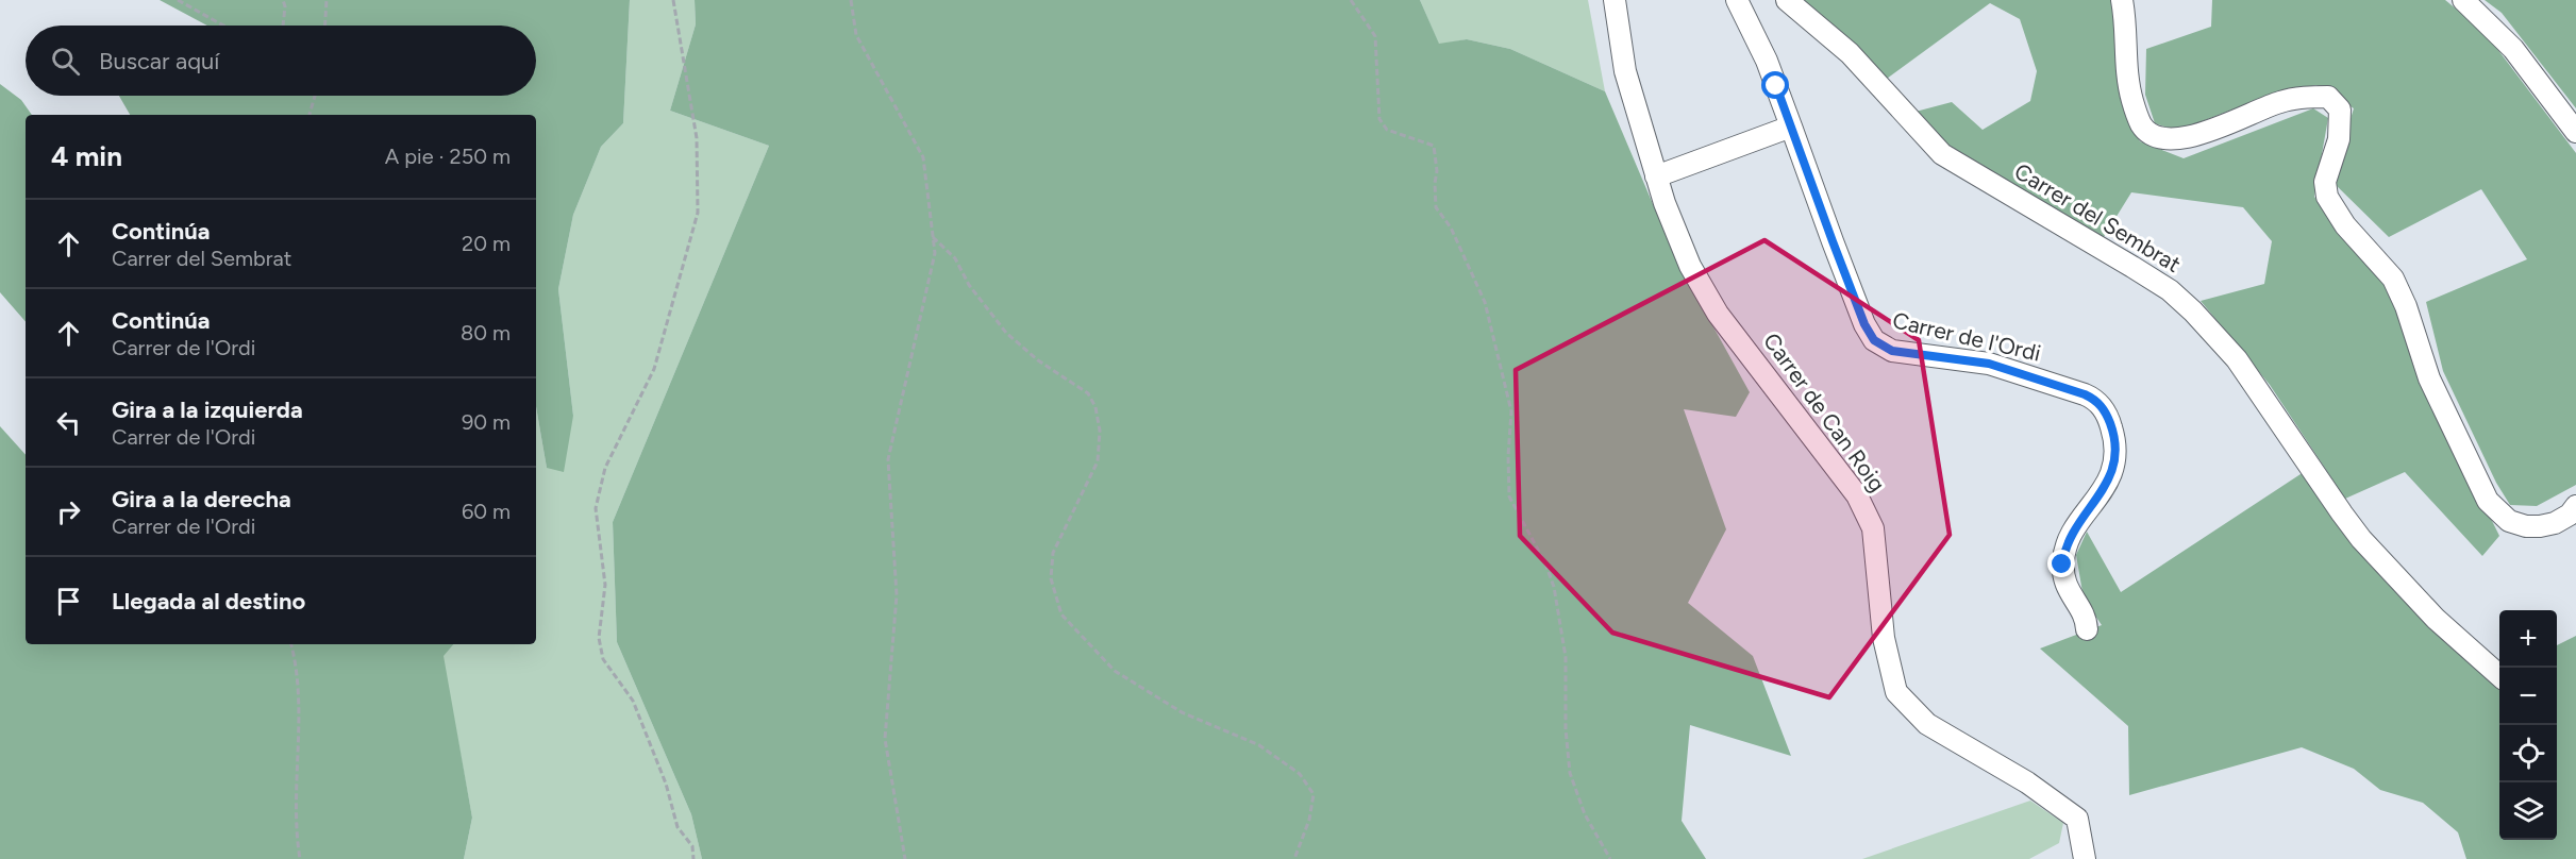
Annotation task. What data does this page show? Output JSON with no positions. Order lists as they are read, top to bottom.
{
  "streets": {
    "street": ["Carrer del Sembrat", "Carrer de l'Ordi", "Carrer de Can Roig"]
  },
  "page": {
    "search": "Buscar aquí",
    "heading": ["4 min", "A pie · 250 m"],
    "list": [
      ["Continúa", "Carrer del Sembrat", "20 m"],
      ["Continúa", "Carrer de l'Ordi", "80 m"],
      ["Gira a la izquierda", "Carrer de l'Ordi", "90 m"],
      ["Gira a la derecha", "Carrer de l'Ordi", "60 m"],
      "Llegada al destino"
    ],
    "map_buttons": ["+", "−"]
  }
}
